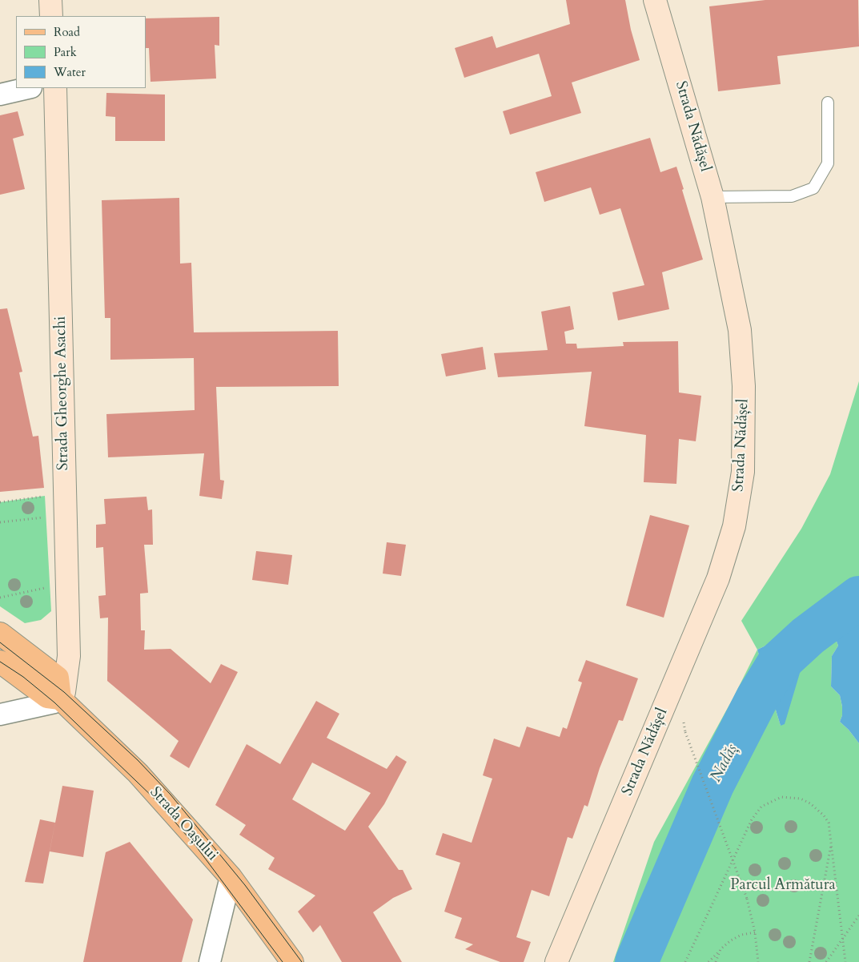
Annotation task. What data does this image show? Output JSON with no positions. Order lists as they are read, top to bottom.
{
  "streets": {
    "main road": ["Strada Oașului"],
    "street": ["Strada Nădășel", "Strada Gheorghe Asachi"]
  },
  "crossings": [
    ["Strada Gheorghe Asachi", "Strada Oașului"]
  ],
  "water": ["Nadăș"],
  "parks": ["Parcul Armătura"],
  "legend": ["Road", "Park", "Water"]
}
